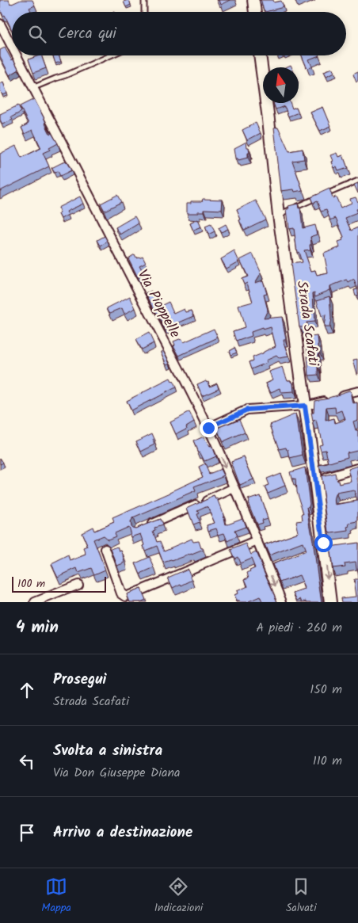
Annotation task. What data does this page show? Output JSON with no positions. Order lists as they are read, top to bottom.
{
  "streets": {
    "street": ["Via Pioppelle", "Strada Scafati"]
  },
  "scale_bar": "100 m",
  "north": "top",
  "page": {
    "search": "Cerca qui",
    "scale": "100 m",
    "heading": ["4 min", "A piedi · 260 m"],
    "list": [
      ["Prosegui", "Strada Scafati", "150 m"],
      ["Svolta a sinistra", "Via Don Giuseppe Diana", "110 m"],
      "Arrivo a destinazione"
    ],
    "nav": ["Mappa", "Indicazioni", "Salvati"]
  }
}
